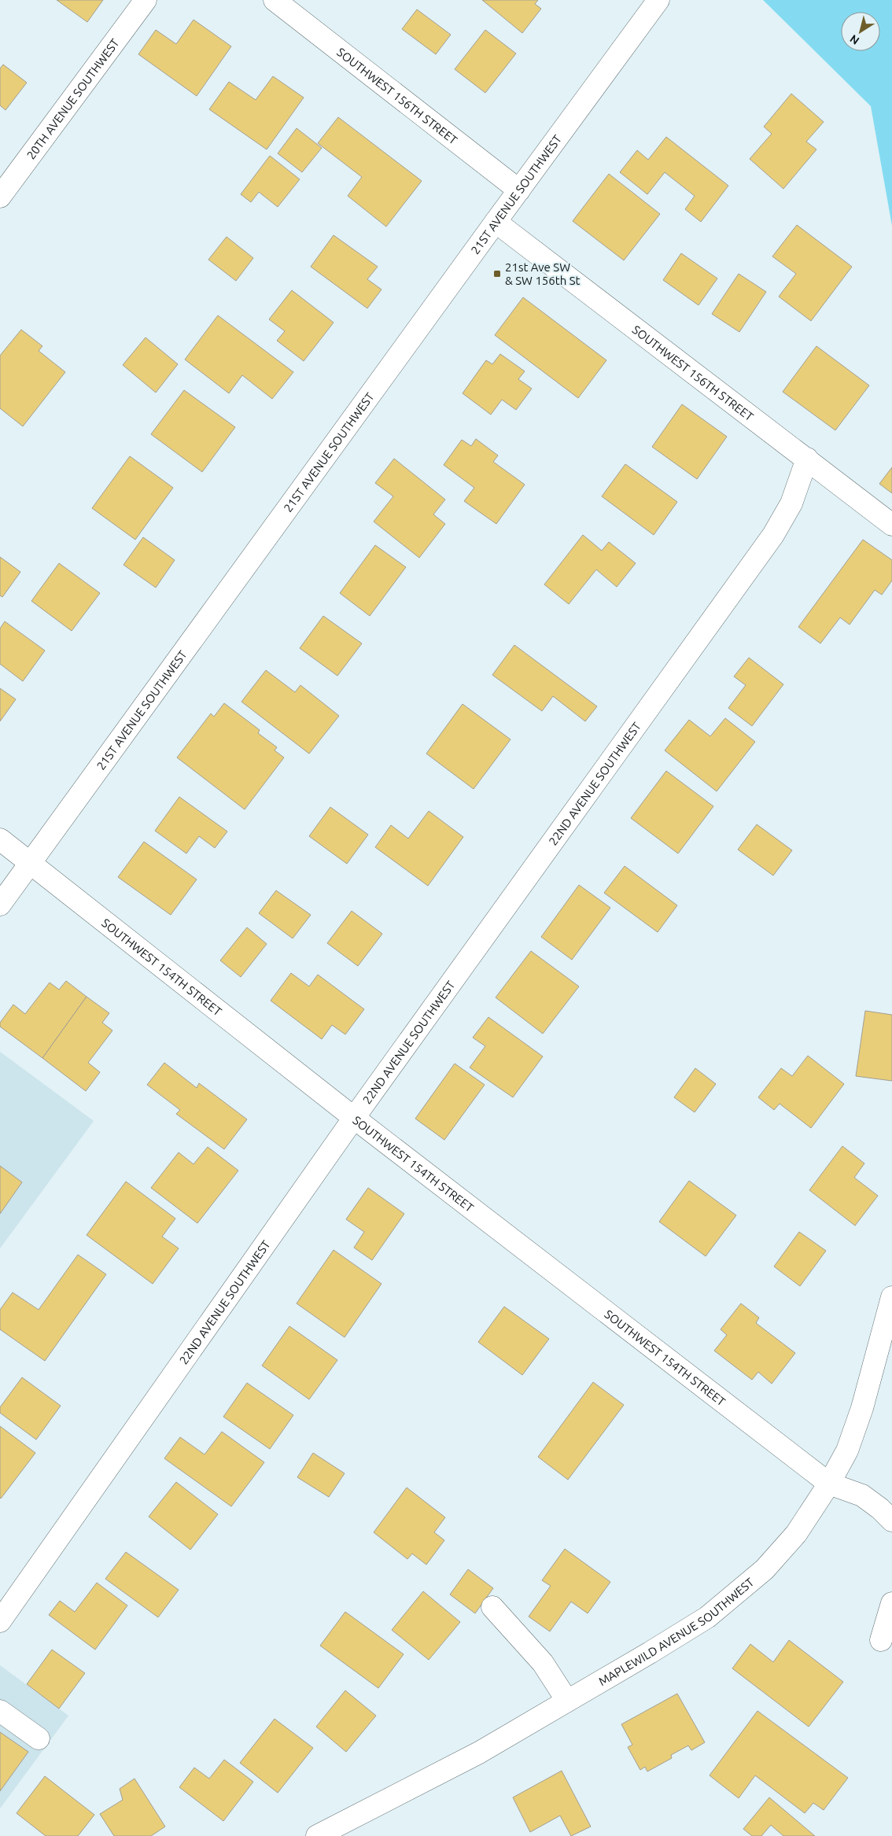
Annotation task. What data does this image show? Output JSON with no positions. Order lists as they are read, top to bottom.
{
  "streets": {
    "street": [
      "SOUTHWEST 156TH STREET",
      "20TH AVENUE SOUTHWEST",
      "21ST AVENUE SOUTHWEST",
      "22ND AVENUE SOUTHWEST",
      "SOUTHWEST 154TH STREET",
      "MAPLEWILD AVENUE SOUTHWEST"
    ]
  },
  "crossings": [
    ["SOUTHWEST 156TH STREET", "21ST AVENUE SOUTHWEST"],
    ["SOUTHWEST 156TH STREET", "22ND AVENUE SOUTHWEST"],
    ["21ST AVENUE SOUTHWEST", "SOUTHWEST 154TH STREET"],
    ["22ND AVENUE SOUTHWEST", "SOUTHWEST 154TH STREET"],
    ["SOUTHWEST 154TH STREET", "MAPLEWILD AVENUE SOUTHWEST"]
  ],
  "places": {
    "transit": ["21st Ave SW & SW 156th St"]
  },
  "north": "bottom left"
}
